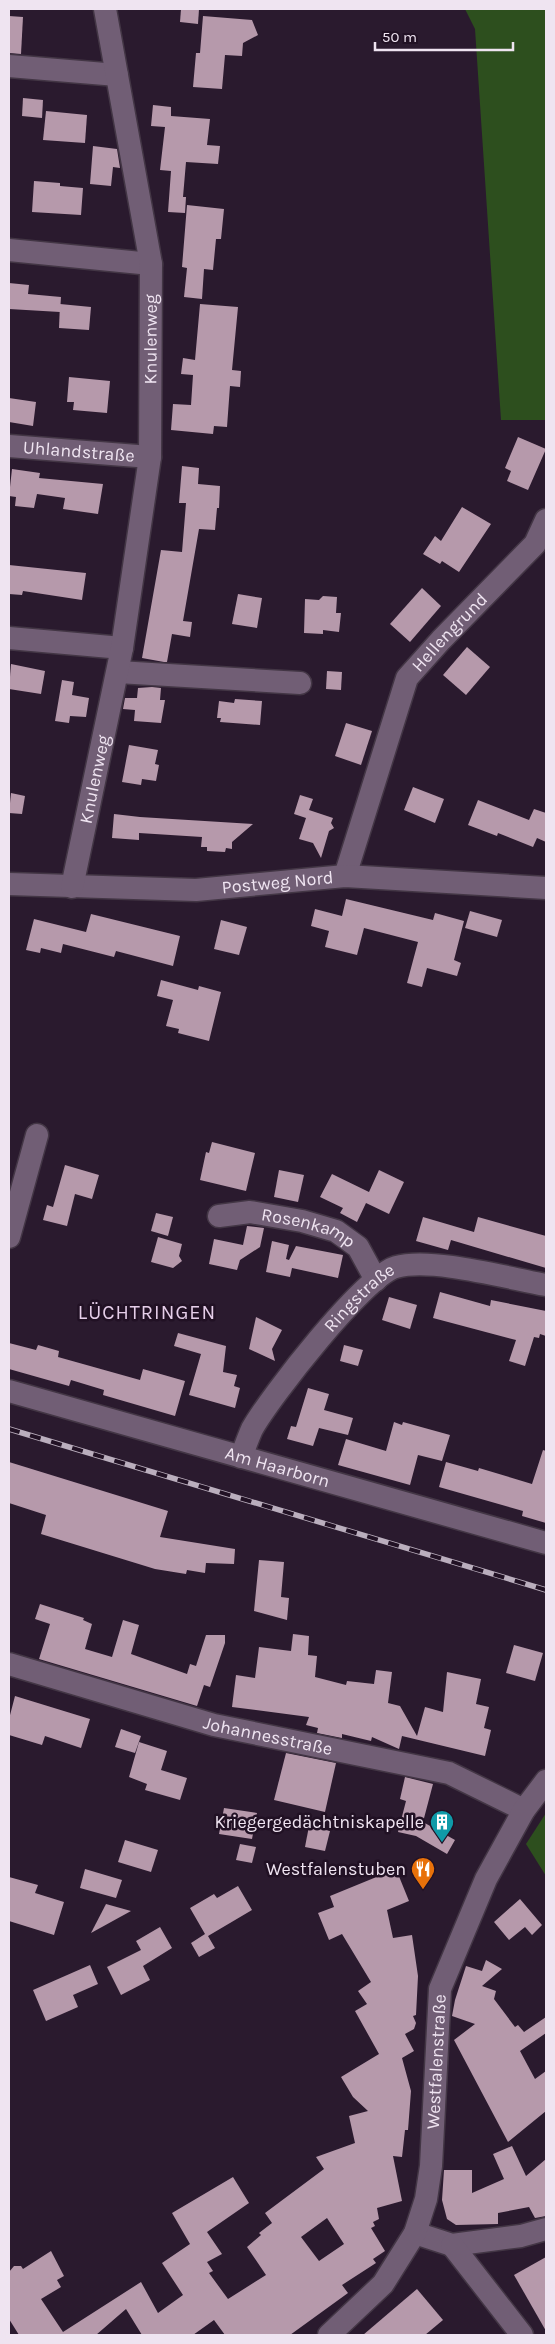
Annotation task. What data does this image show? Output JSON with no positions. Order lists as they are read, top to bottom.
{
  "streets": {
    "street": [
      "Knulenweg",
      "Uhlandstraße",
      "Hellengrund",
      "Postweg Nord",
      "Rosenkamp",
      "Ringstraße",
      "Am Haarborn",
      "Johannesstraße",
      "Westfalenstraße"
    ]
  },
  "crossings": [
    ["Knulenweg", "Uhlandstraße"],
    ["Knulenweg", "Postweg Nord"],
    ["Hellengrund", "Postweg Nord"],
    ["Rosenkamp", "Ringstraße"],
    ["Ringstraße", "Am Haarborn"],
    ["Johannesstraße", "Westfalenstraße"]
  ],
  "districts": ["LÜCHTRINGEN"],
  "places": {
    "building": ["Kriegergedächtniskapelle"],
    "restaurant": ["Westfalenstuben"]
  },
  "scale_bar": "50 m"
}
